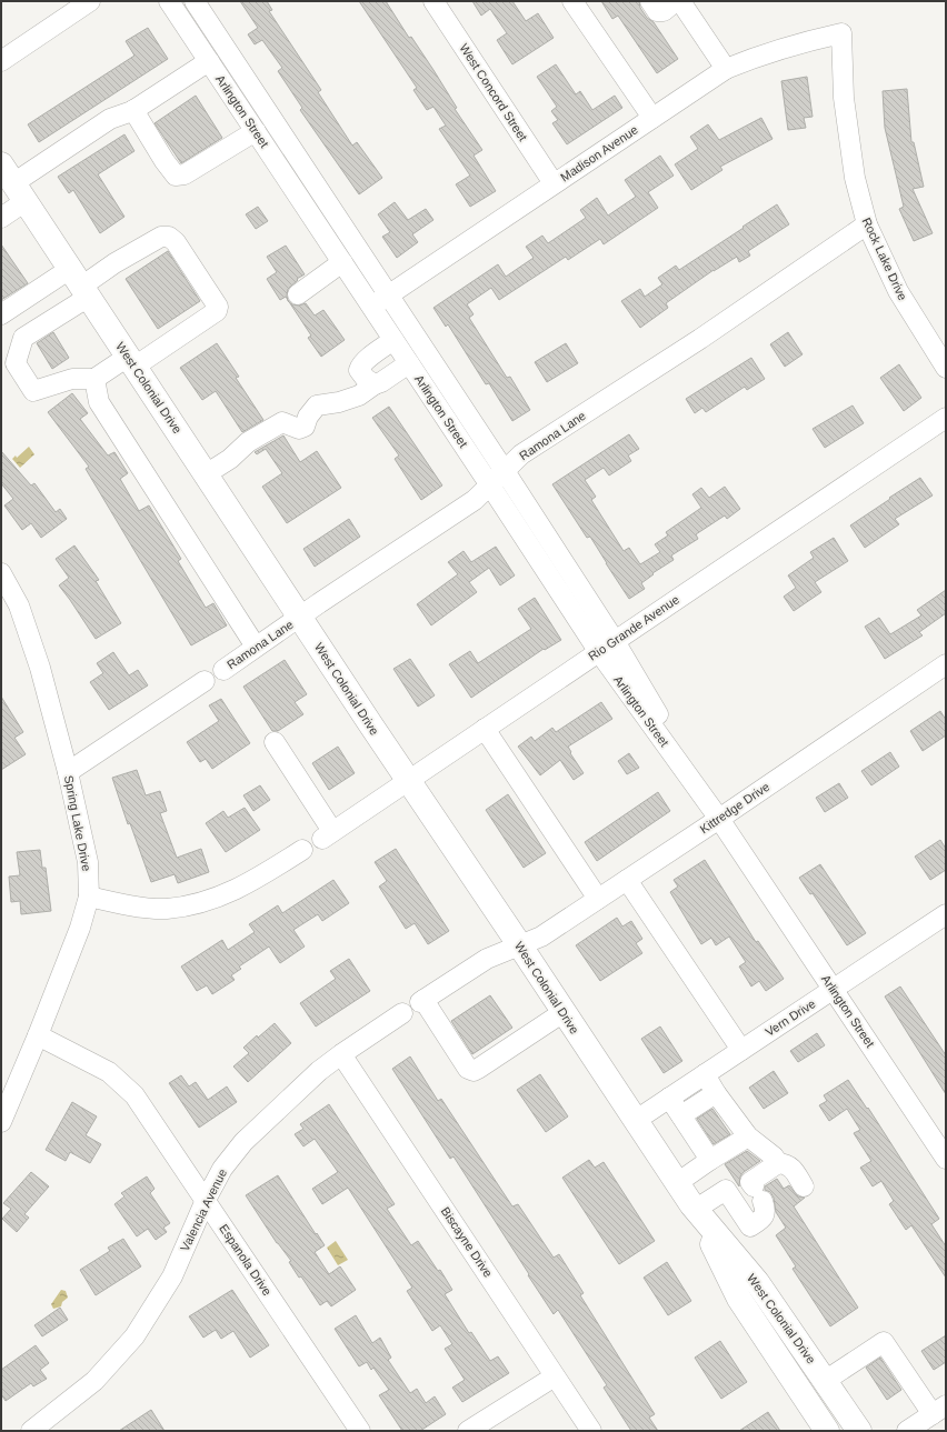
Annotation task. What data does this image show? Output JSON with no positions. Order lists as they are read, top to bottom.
{
  "streets": {
    "highway": ["West Colonial Drive"],
    "street": [
      "West Concord Street",
      "Arlington Street",
      "Madison Avenue",
      "Rock Lake Drive",
      "Ramona Lane",
      "Rio Grande Avenue",
      "Kittredge Drive",
      "Spring Lake Drive",
      "Vern Drive",
      "Valencia Avenue",
      "Biscayne Drive",
      "Espanola Drive"
    ]
  },
  "crossings": [
    ["West Concord Street", "Madison Avenue"],
    ["Arlington Street", "Madison Avenue"],
    ["Arlington Street", "Ramona Lane"],
    ["Arlington Street", "Rio Grande Avenue"],
    ["Arlington Street", "Kittredge Drive"],
    ["Arlington Street", "Vern Drive"],
    ["Madison Avenue", "Rock Lake Drive"],
    ["Rock Lake Drive", "Ramona Lane"],
    ["West Colonial Drive", "Ramona Lane"],
    ["West Colonial Drive", "Rio Grande Avenue"],
    ["West Colonial Drive", "Kittredge Drive"],
    ["West Colonial Drive", "Vern Drive"],
    ["Spring Lake Drive", "Espanola Drive"],
    ["Valencia Avenue", "Biscayne Drive"],
    ["Valencia Avenue", "Espanola Drive"]
  ]
}
